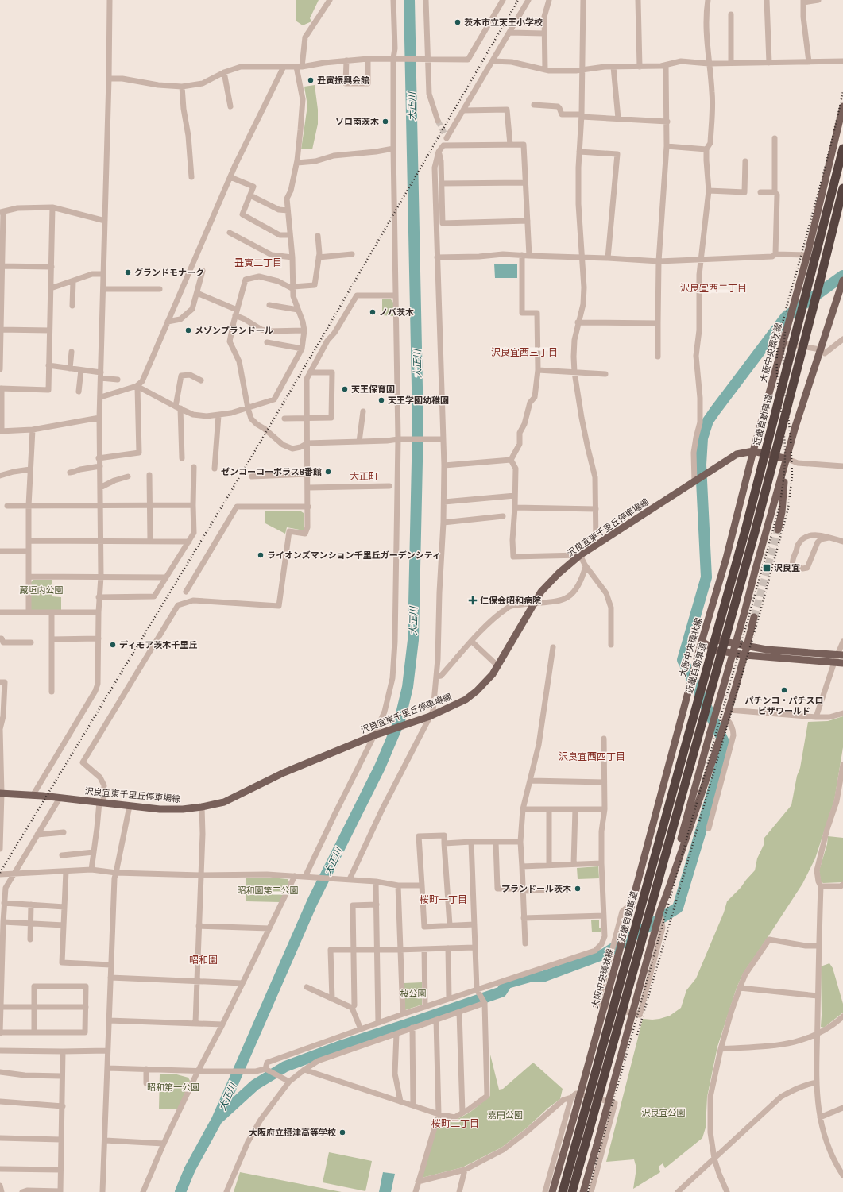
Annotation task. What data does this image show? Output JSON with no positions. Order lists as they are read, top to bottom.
{
  "streets": {
    "highway": ["近畿自動車道"],
    "main road": ["大阪中央環状線", "沢良宜東千里丘停車場線"]
  },
  "crossings": [
    ["大阪中央環状線", "沢良宜東千里丘停車場線"]
  ],
  "districts": [
    "丑寅二丁目",
    "沢良宜西二丁目",
    "沢良宜西三丁目",
    "大正町",
    "沢良宜西四丁目",
    "桜町一丁目",
    "昭和園",
    "桜町二丁目"
  ],
  "water": ["大正川"],
  "parks": [
    "蔵垣内公園",
    "昭和園第二公園",
    "桜公園",
    "昭和第一公園",
    "沢良宜公園",
    "嘉円公園"
  ],
  "places": {
    "other": [
      "茨木市立天王小学校",
      "丑寅振興会館",
      "ソロ南茨木",
      "グランドモナーク",
      "ノバ茨木",
      "メゾンプランドール",
      "天王保育園",
      "天王学園幼稚園",
      "ゼンコーコーポラス8番館",
      "ライオンズマンション千里丘ガーデンシティ",
      "ディモア茨木千里丘",
      "パチンコ・パチスロ ビザワールド",
      "プランドール茨木",
      "大阪府立摂津高等学校"
    ],
    "transit": ["沢良宜"],
    "health": ["仁保会昭和病院"]
  }
}
